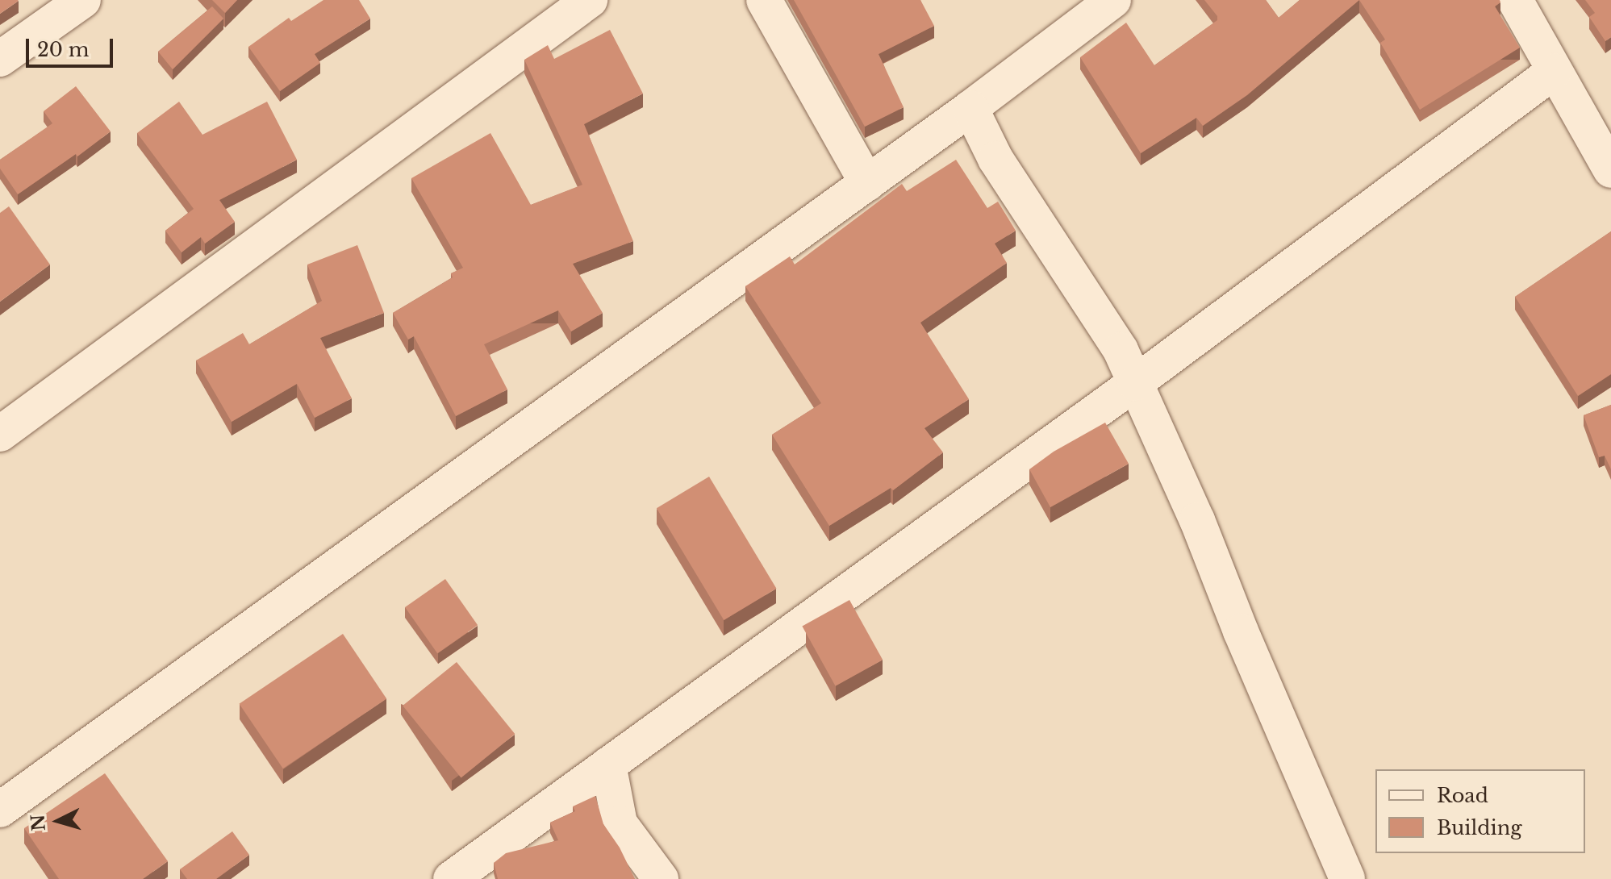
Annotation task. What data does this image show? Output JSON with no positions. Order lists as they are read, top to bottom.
{
  "legend": ["Road", "Building"],
  "scale_bar": "20 m",
  "north": "left"
}
